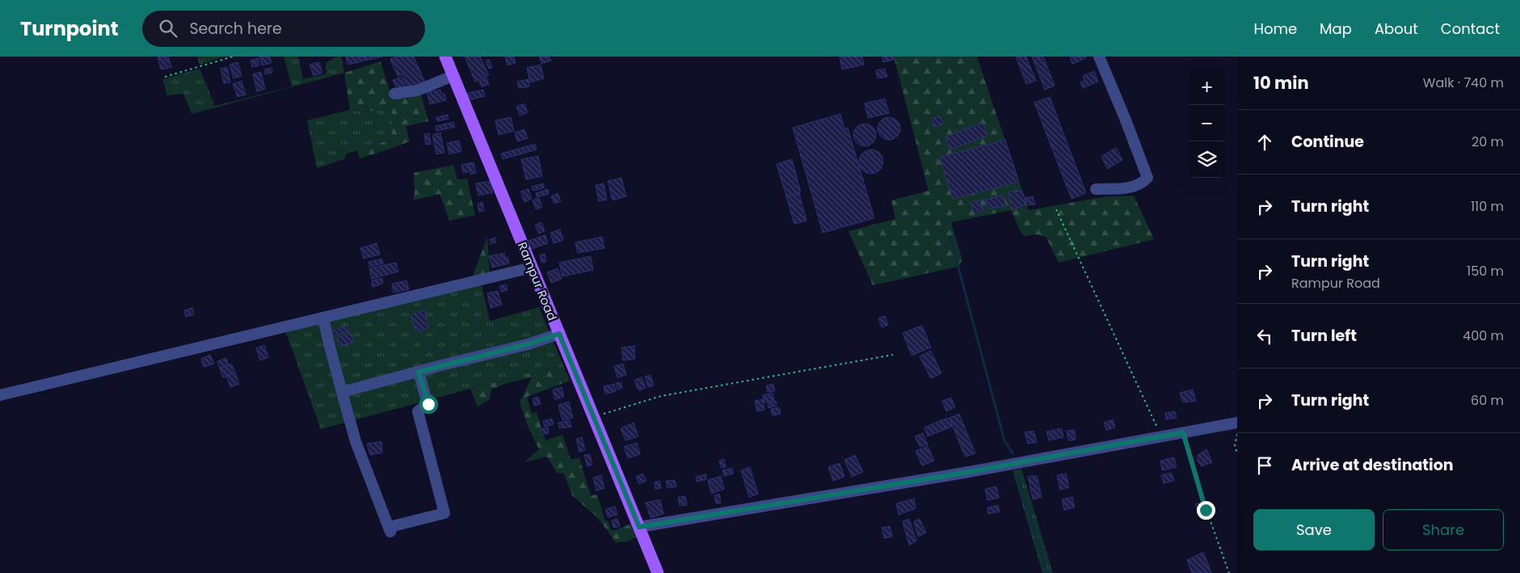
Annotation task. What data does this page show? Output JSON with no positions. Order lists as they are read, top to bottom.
{
  "streets": {
    "main road": ["Rampur Road"]
  },
  "page": {
    "header": "Turnpoint",
    "search": "Search here",
    "nav": [
      "Home",
      "Map",
      "About",
      "Contact"
    ],
    "heading": ["10 min", "Walk · 740 m"],
    "map_buttons": ["+", "−"],
    "list": [
      ["Continue", "20 m"],
      ["Turn right", "110 m"],
      ["Turn right", "Rampur Road", "150 m"],
      ["Turn left", "400 m"],
      ["Turn right", "60 m"],
      "Arrive at destination"
    ],
    "buttons": ["Save", "Share"]
  }
}
